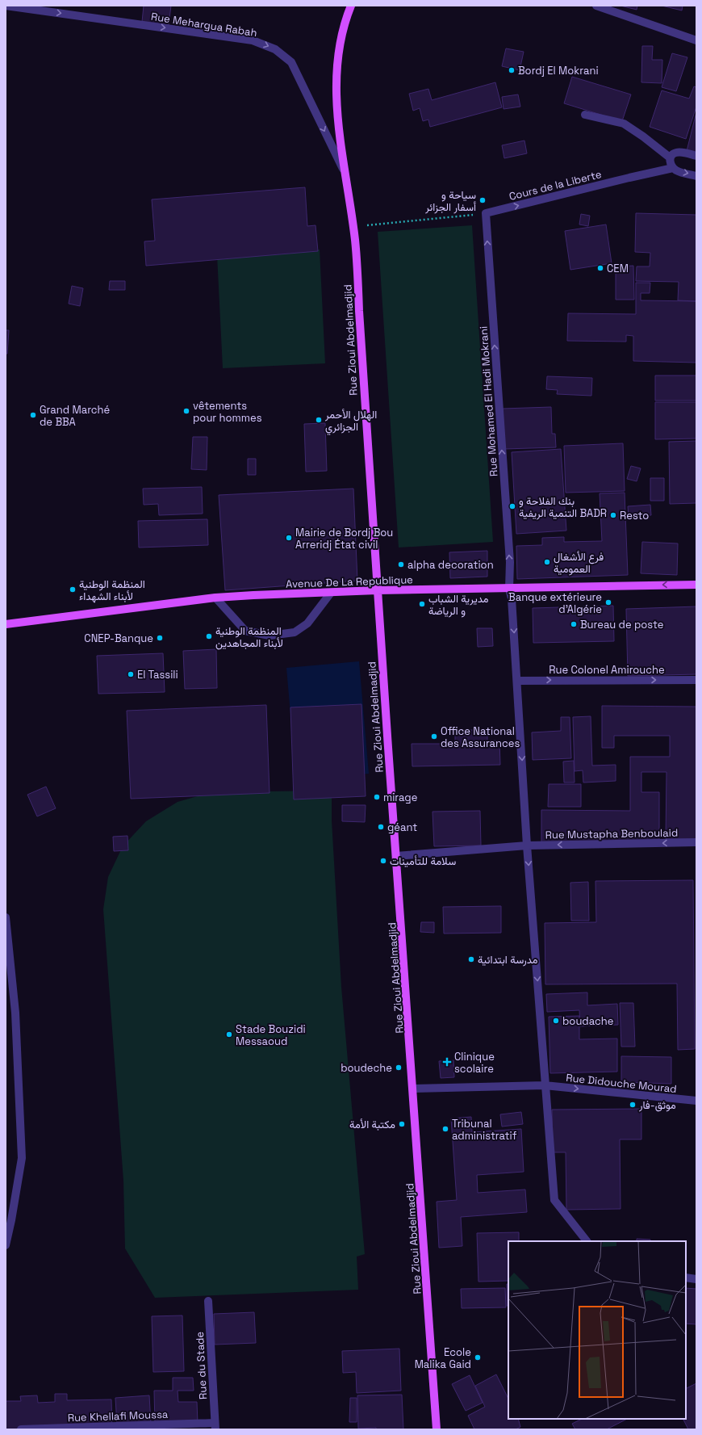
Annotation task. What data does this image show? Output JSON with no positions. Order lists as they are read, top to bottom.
{
  "streets": {
    "main road": ["Rue Zioui Abdelmadjid", "Avenue De La Republique"],
    "street": [
      "Rue Mehargua Rabah",
      "Cours de la Liberte",
      "Rue Mohamed El Hadi Mokrani",
      "Rue Colonel Amirouche",
      "Rue Mustapha Benboulaid",
      "Rue Didouche Mourad",
      "Rue du Stade",
      "Rue Khellafi Moussa"
    ]
  },
  "crossings": [
    ["Rue Mehargua Rabah", "Rue Zioui Abdelmadjid"],
    ["Cours de la Liberte", "Rue Mohamed El Hadi Mokrani"],
    ["Rue Zioui Abdelmadjid", "Avenue De La Republique"],
    ["Rue Zioui Abdelmadjid", "Rue Mustapha Benboulaid"],
    ["Rue Zioui Abdelmadjid", "Rue Didouche Mourad"],
    ["Rue Mohamed El Hadi Mokrani", "Avenue De La Republique"],
    ["Rue Mohamed El Hadi Mokrani", "Rue Colonel Amirouche"],
    ["Rue Mohamed El Hadi Mokrani", "Rue Mustapha Benboulaid"],
    ["Rue Mohamed El Hadi Mokrani", "Rue Didouche Mourad"],
    ["Rue du Stade", "Rue Khellafi Moussa"]
  ],
  "one_way": [
    "Rue Mehargua Rabah",
    "Cours de la Liberte",
    "Rue Colonel Amirouche",
    "Rue Mustapha Benboulaid",
    "Rue Didouche Mourad"
  ],
  "places": {
    "other": [
      "Bordj El Mokrani",
      "سياحة و أسفار الجزائر",
      "CEM",
      "vêtements pour hommes",
      "Grand Marché de BBA",
      "الهلال الأحمر الجزائري",
      "بنك الفلاحة و التنمية الريفية BADR",
      "Resto",
      "Mairie de Bordj Bou Arreridj État civil",
      "فرع الأشغال العمومية",
      "alpha decoration",
      "المنظمة الوطنية لأبناء الشهداء",
      "Banque extérieure d'Algérie",
      "مديرية الشباب و الرياضة",
      "Bureau de poste",
      "المنظمة الوطنية لأبناء المجاهدين",
      "CNEP-Banque",
      "El Tassili",
      "Office National des Assurances",
      "mirage",
      "géant",
      "سلامة للتأمينات",
      "مدرسة ابتدائية",
      "boudache",
      "Stade Bouzidi Messaoud",
      "boudeche",
      "موثق-فار",
      "مكتبة الأمة",
      "Tribunal administratif",
      "Ecole Malika Gaid"
    ],
    "health": ["Clinique scolaire"]
  }
}
